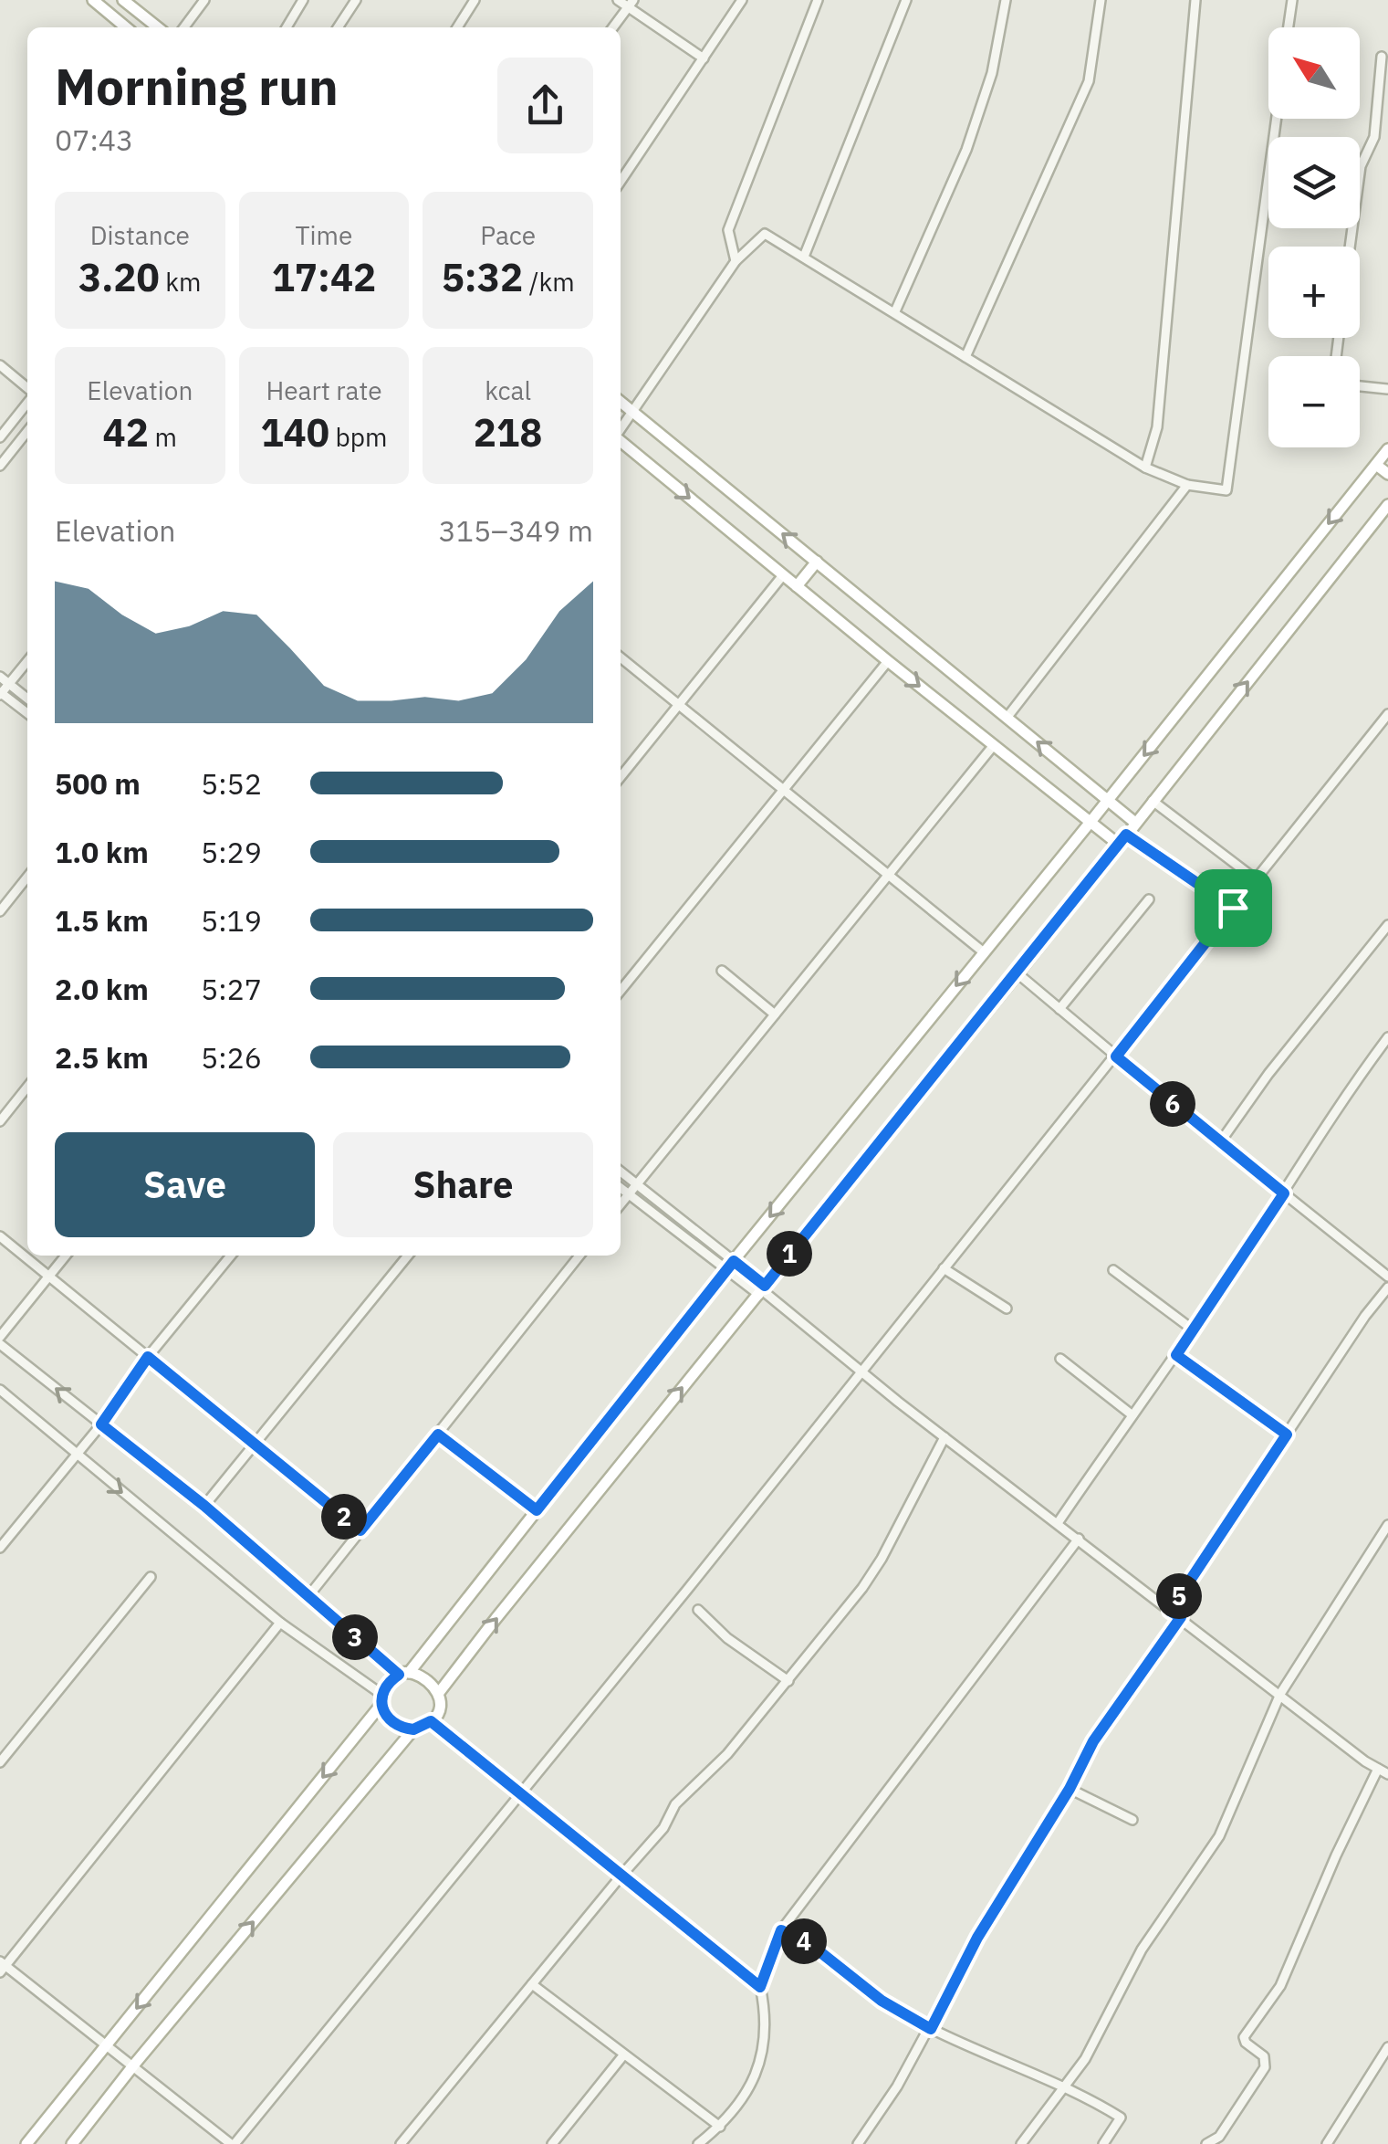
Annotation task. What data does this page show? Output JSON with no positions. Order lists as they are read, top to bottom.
{
  "north": "top left",
  "page": {
    "map_buttons": ["+", "−"],
    "heading": ["Morning run", "07:43"],
    "stats": [
      ["Distance", "3.20 km"],
      ["Time", "17:42"],
      ["Pace", "5:32 /km"],
      ["Elevation", "42 m"],
      ["Heart rate", "140 bpm"],
      ["kcal", "218"]
    ],
    "chart": ["Elevation", "315–349 m"],
    "list": [
      {
        "name": "500 m",
        "note": "5:52"
      },
      {
        "name": "1.0 km",
        "note": "5:29"
      },
      {
        "name": "1.5 km",
        "note": "5:19"
      },
      {
        "name": "2.0 km",
        "note": "5:27"
      },
      {
        "name": "2.5 km",
        "note": "5:26"
      }
    ],
    "pins": [
      "6",
      "1",
      "2",
      "5",
      "3",
      "4"
    ],
    "buttons": ["Save", "Share"]
  }
}
